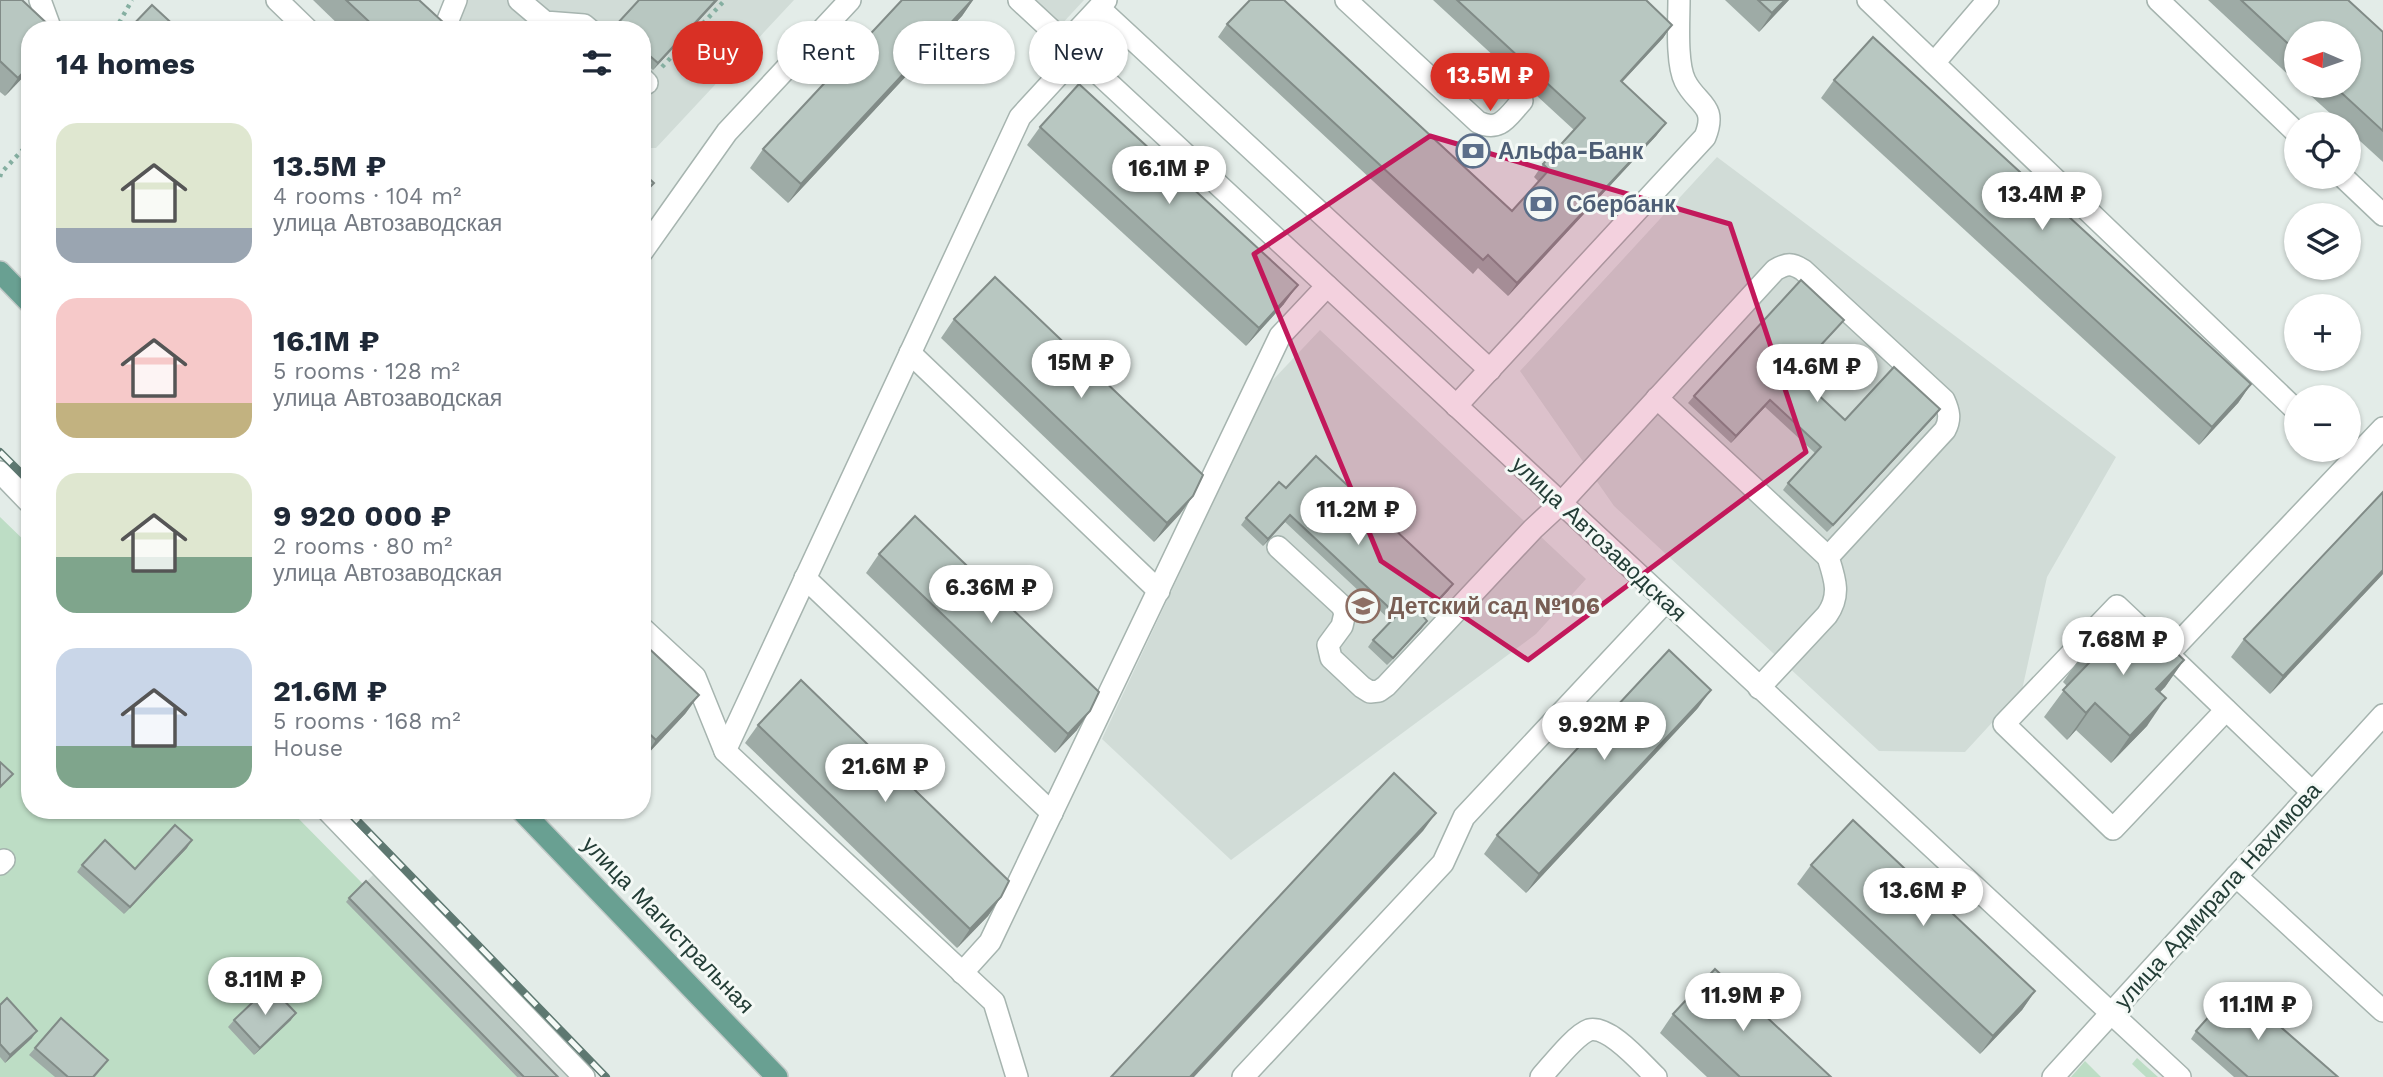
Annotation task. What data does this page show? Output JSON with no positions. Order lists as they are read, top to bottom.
{
  "streets": {
    "main road": ["улица Магистральная"],
    "street": ["улица Автозаводская", "улица Адмирала Нахимова"]
  },
  "crossings": [
    ["улица Автозаводская", "улица Адмирала Нахимова"]
  ],
  "places": {
    "bank": ["Альфа-Банк", "Сбербанк"],
    "school or university": ["Детский сад №106"]
  },
  "north": "left",
  "page": {
    "map_buttons": ["+", "−"],
    "chip": [
      "Buy",
      "Rent",
      "Filters",
      "New"
    ],
    "heading": "14 homes",
    "price": [
      "13.5M ₽",
      "16.1M ₽",
      "13.4M ₽",
      "15M ₽",
      "14.6M ₽",
      "11.2M ₽",
      "6.36M ₽",
      "7.68M ₽",
      "9.92M ₽",
      "21.6M ₽",
      "13.6M ₽",
      "8.11M ₽",
      "11.9M ₽",
      "11.1M ₽"
    ],
    "list": [
      {
        "name": "13.5M ₽",
        "note": "4 rooms · 104 m² · улица Автозаводская"
      },
      {
        "name": "16.1M ₽",
        "note": "5 rooms · 128 m² · улица Автозаводская"
      },
      {
        "name": "9 920 000 ₽",
        "note": "2 rooms · 80 m² · улица Автозаводская"
      },
      {
        "name": "21.6M ₽",
        "note": "5 rooms · 168 m² · House"
      }
    ]
  }
}
